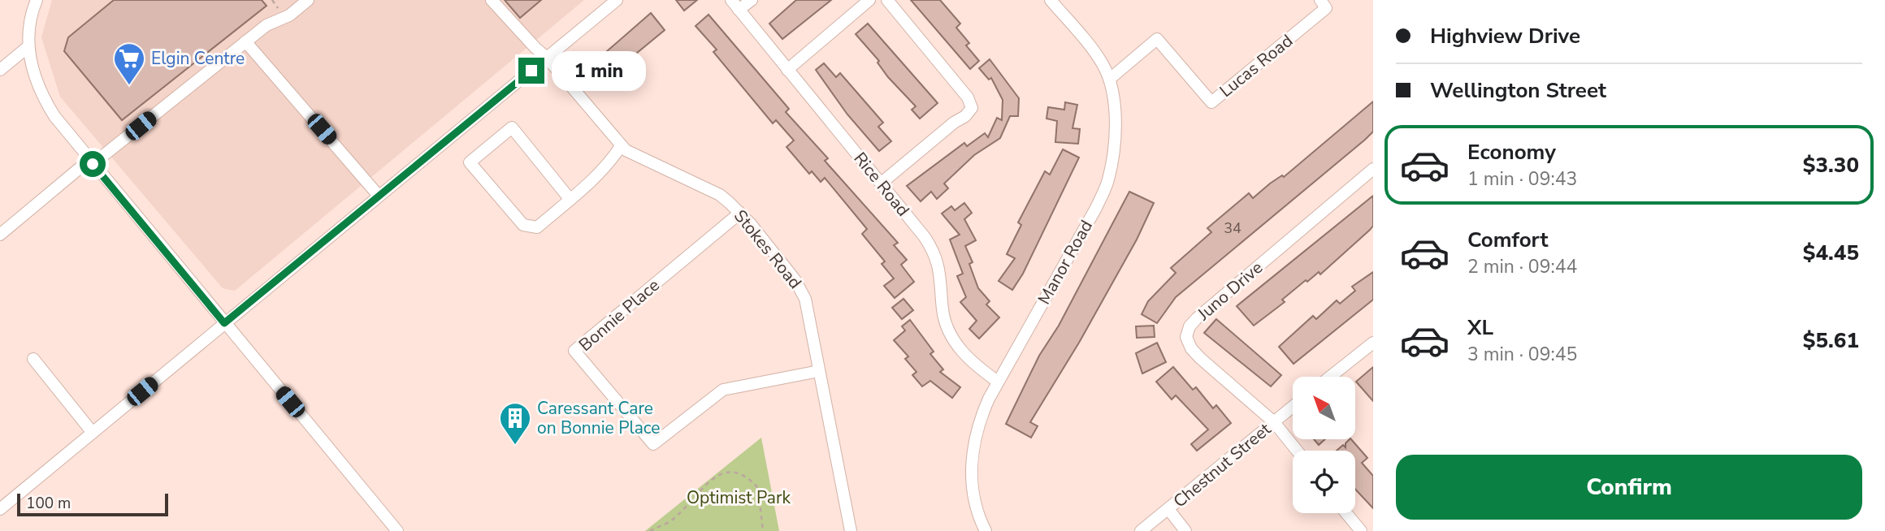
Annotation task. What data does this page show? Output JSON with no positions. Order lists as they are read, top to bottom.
{
  "streets": {
    "street": [
      "Lucas Road",
      "Rice Road",
      "Stokes Road",
      "Manor Road",
      "Juno Drive",
      "Bonnie Place",
      "Chestnut Street"
    ]
  },
  "crossings": [
    ["Lucas Road", "Manor Road"],
    ["Rice Road", "Manor Road"],
    ["Stokes Road", "Bonnie Place"],
    ["Juno Drive", "Chestnut Street"]
  ],
  "parks": ["Optimist Park"],
  "places": {
    "supermarket": ["Elgin Centre"],
    "building": ["Caressant Care on Bonnie Place"]
  },
  "house_numbers": ["34"],
  "scale_bar": "100 m",
  "north": "top left",
  "page": {
    "banner": ["Highview Drive", "Wellington Street"],
    "bubble": "1 min",
    "list": [
      {
        "name": "Economy",
        "note": "1 min · 09:43",
        "value": "$3.30"
      },
      {
        "name": "Comfort",
        "note": "2 min · 09:44",
        "value": "$4.45"
      },
      {
        "name": "XL",
        "note": "3 min · 09:45",
        "value": "$5.61"
      }
    ],
    "buttons": "Confirm",
    "scale": "100 m"
  }
}
